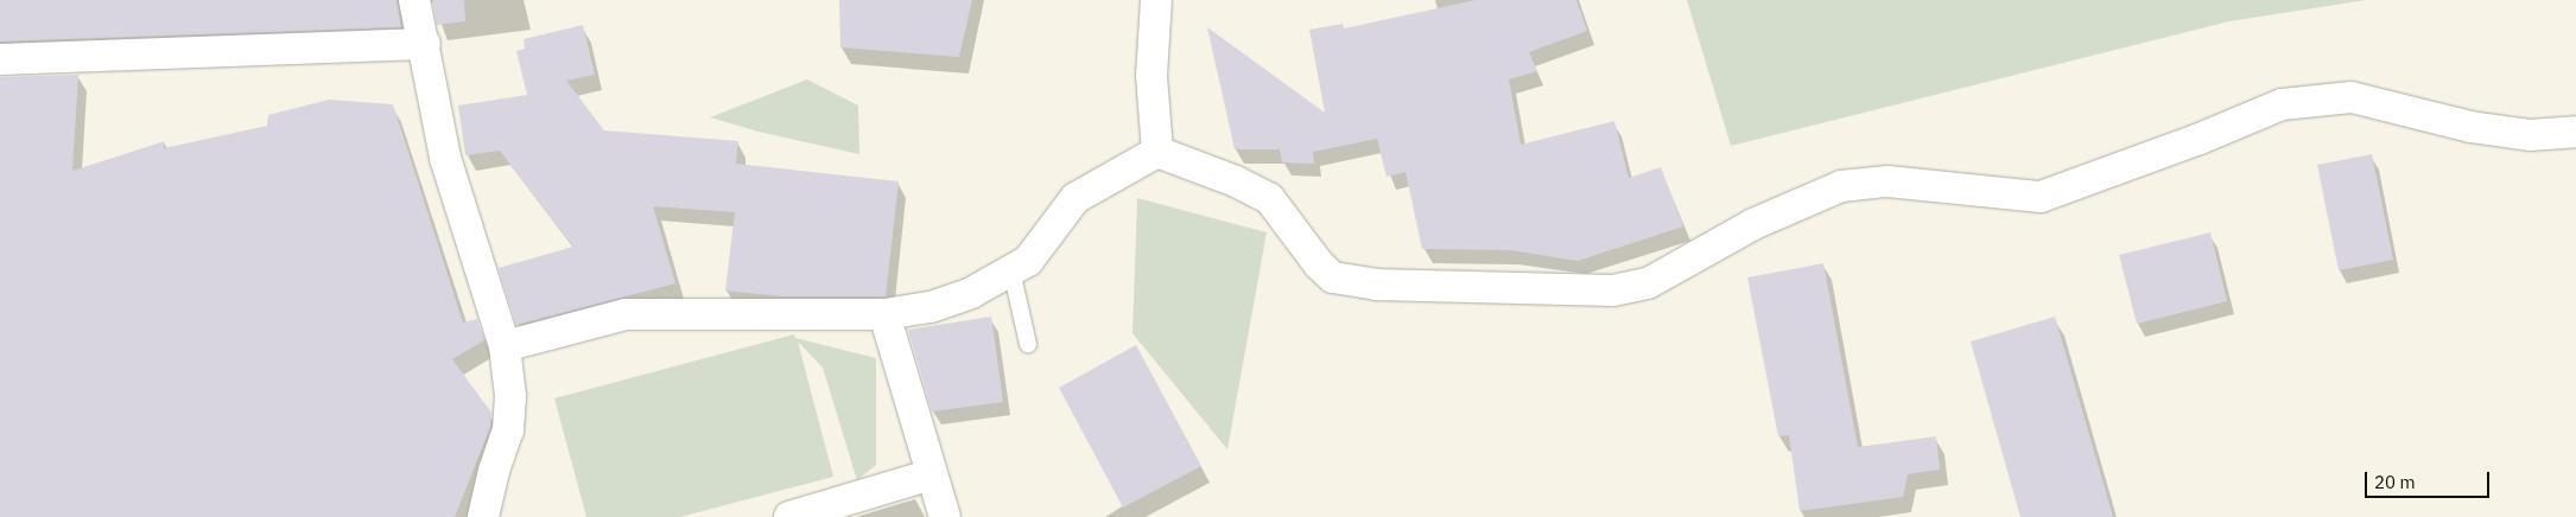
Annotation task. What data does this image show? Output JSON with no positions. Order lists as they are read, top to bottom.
{
  "scale_bar": "20 m"
}
